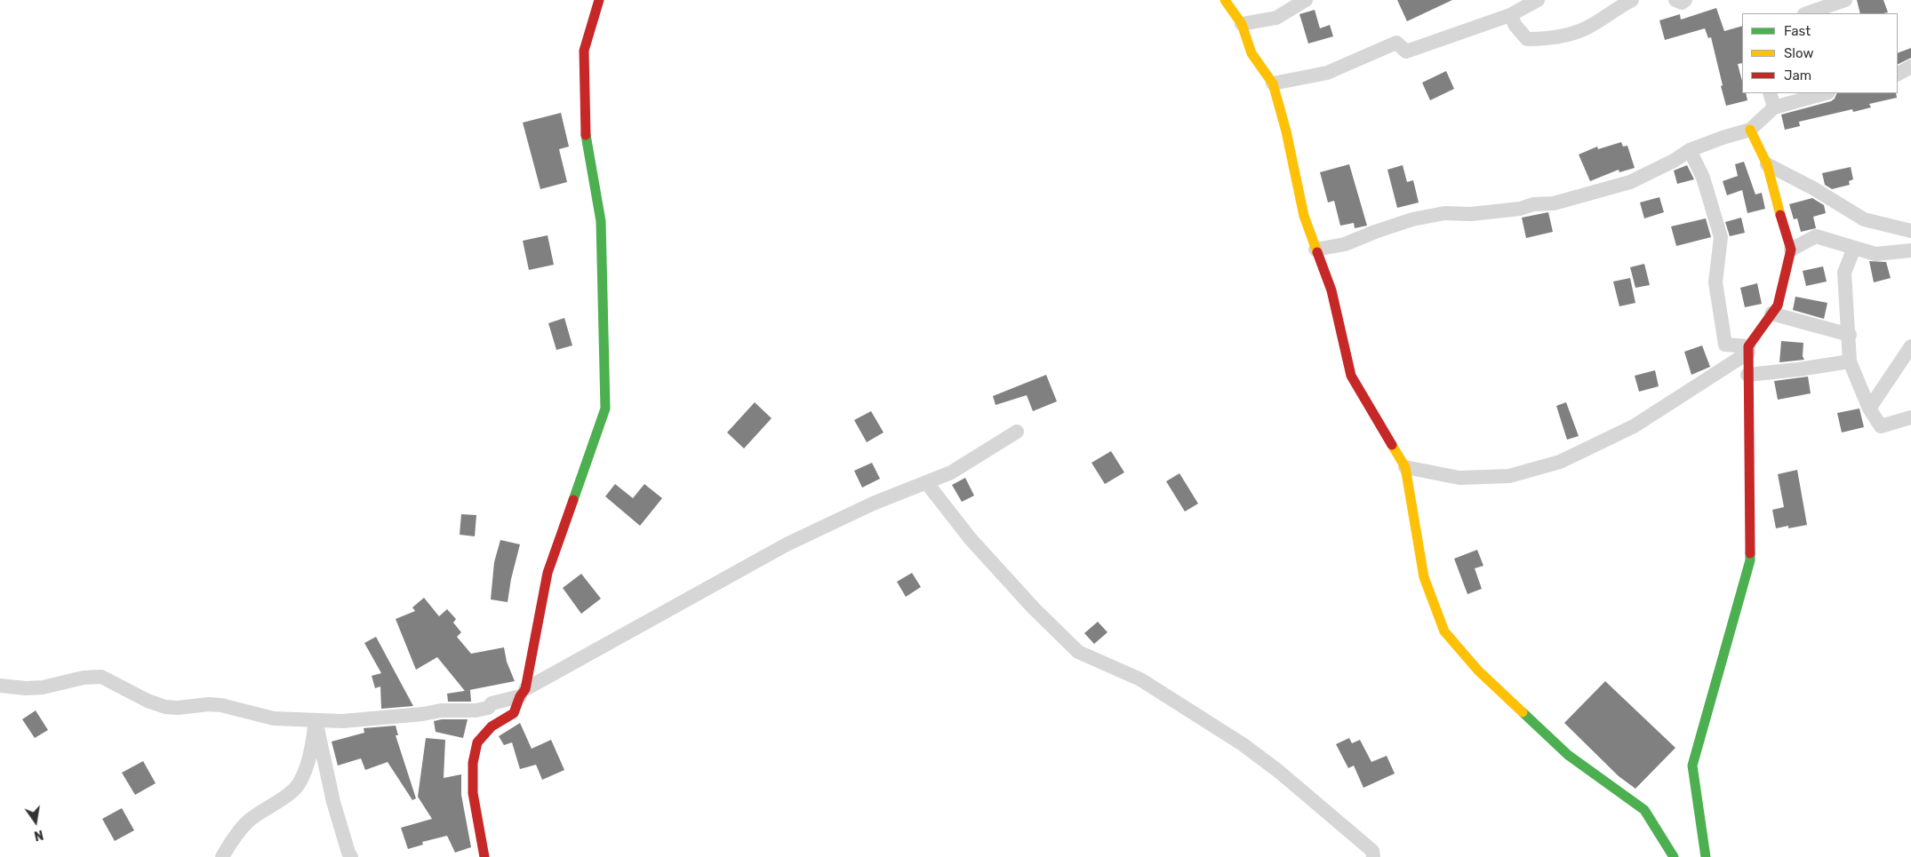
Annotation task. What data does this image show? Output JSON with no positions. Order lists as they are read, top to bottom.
{
  "legend": ["Fast", "Slow", "Jam"],
  "north": "bottom"
}
